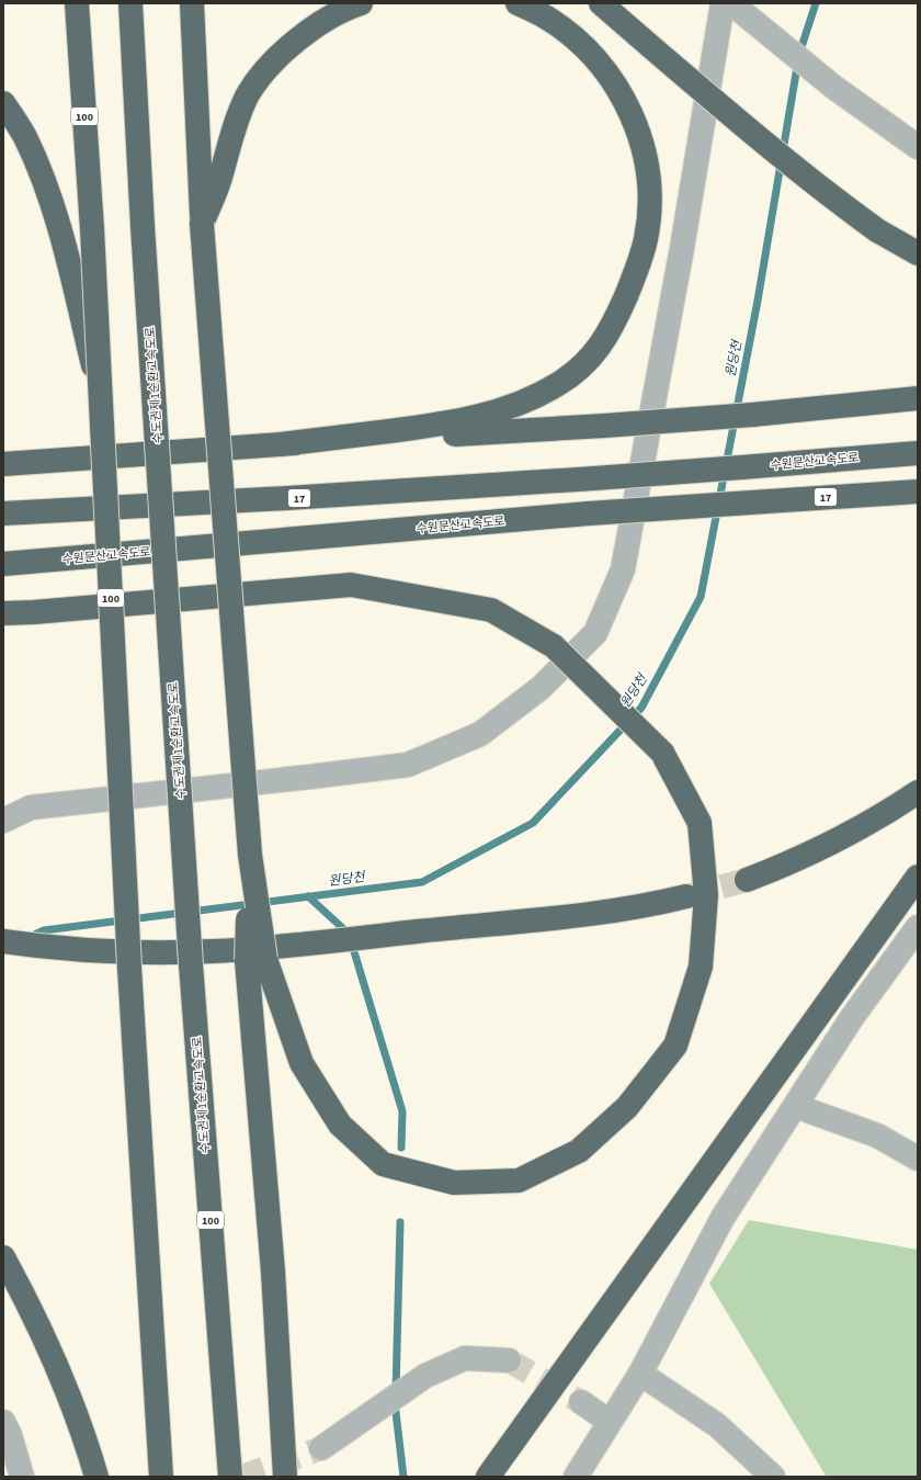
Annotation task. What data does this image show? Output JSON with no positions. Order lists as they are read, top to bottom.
{
  "streets": {
    "highway": [
      "100",
      "수도권제1순환고속도로",
      "수원문산고속도로",
      "17"
    ]
  },
  "water": ["원당천"]
}
